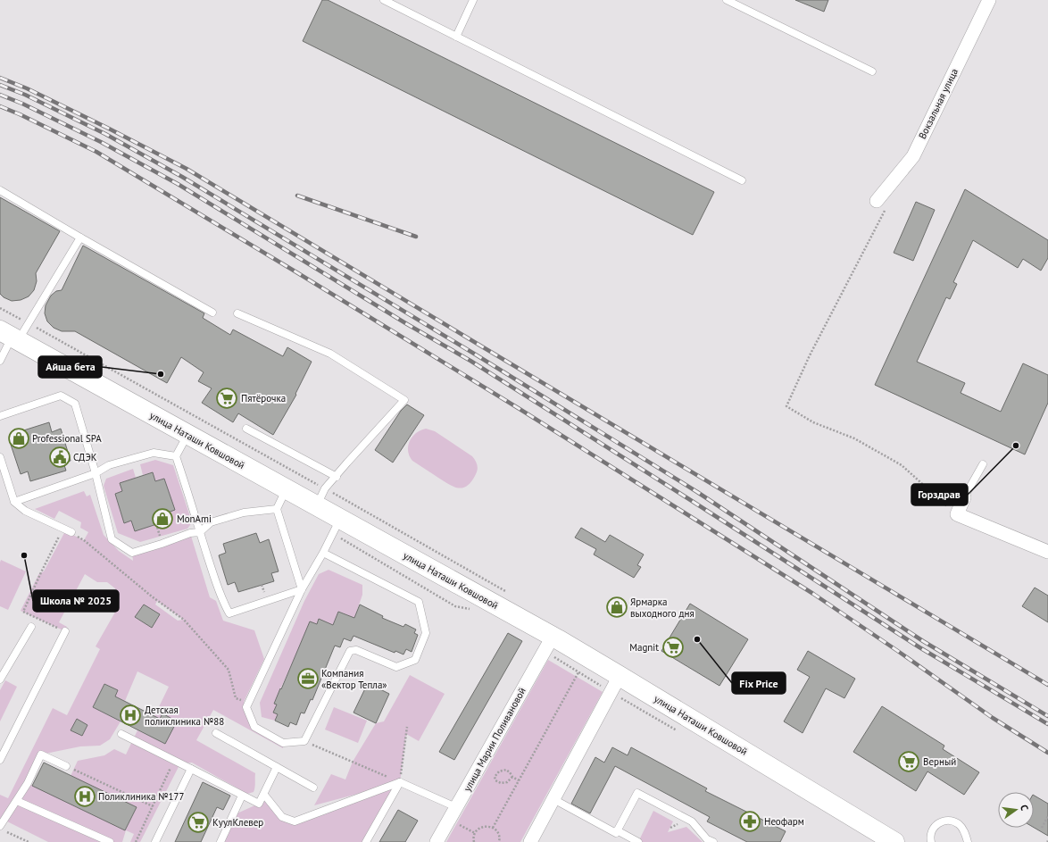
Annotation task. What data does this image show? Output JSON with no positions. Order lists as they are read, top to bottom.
{
  "streets": {
    "street": ["Вокзальная улица", "улица Наташи Ковшовой", "улица Марии Поливановой"]
  },
  "crossings": [
    ["улица Наташи Ковшовой", "улица Марии Поливановой"]
  ],
  "places": {
    "other": [
      "Айша бета",
      "Горздрав",
      "Школа № 2025",
      "Fix Price"
    ],
    "supermarket": [
      "Пятёрочка",
      "Magnit",
      "Верный",
      "КуулКлевер"
    ],
    "shop": ["Professional SPA", "MonAmi", "Ярмарка выходного дня"],
    "public building": ["СДЭК"],
    "office": ["Компания «Вектор Тепла»"],
    "hospital": ["Детская поликлиника №88", "Поликлиника №177"],
    "pharmacy": ["Неофарм"]
  },
  "north": "right"
}
